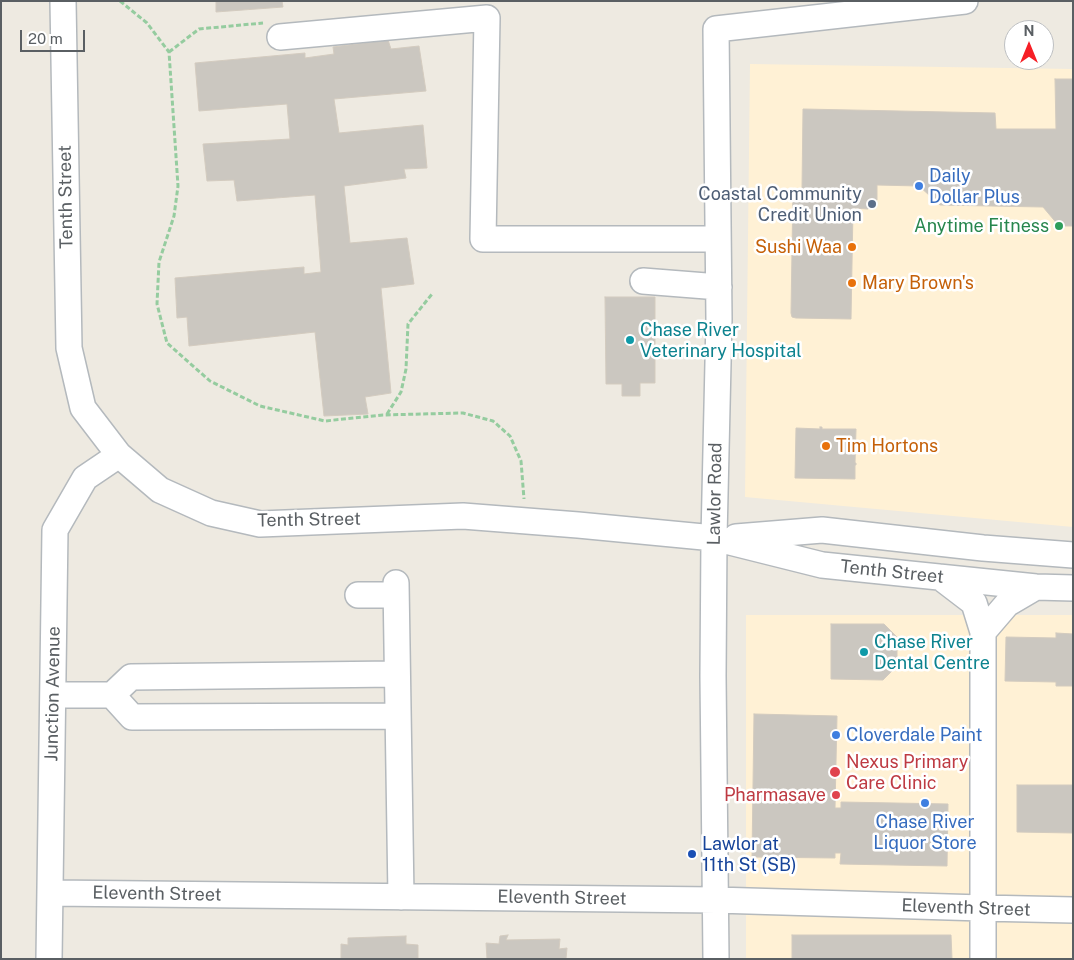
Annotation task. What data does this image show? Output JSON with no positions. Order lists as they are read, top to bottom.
{
  "streets": {
    "street": [
      "Tenth Street",
      "Lawlor Road",
      "Junction Avenue",
      "Eleventh Street"
    ]
  },
  "crossings": [
    ["Tenth Street", "Lawlor Road"],
    ["Tenth Street", "Junction Avenue"],
    ["Lawlor Road", "Eleventh Street"],
    ["Junction Avenue", "Eleventh Street"]
  ],
  "places": [
    "Daily Dollar Plus",
    "Coastal Community Credit Union",
    "Anytime Fitness",
    "Sushi Waa",
    "Mary Brown's",
    "Chase River Veterinary Hospital",
    "Tim Hortons",
    "Chase River Dental Centre",
    "Cloverdale Paint",
    "Nexus Primary Care Clinic",
    "Pharmasave",
    "Chase River Liquor Store",
    "Lawlor at 11th St (SB)"
  ],
  "scale_bar": "20 m",
  "north": "top"
}
